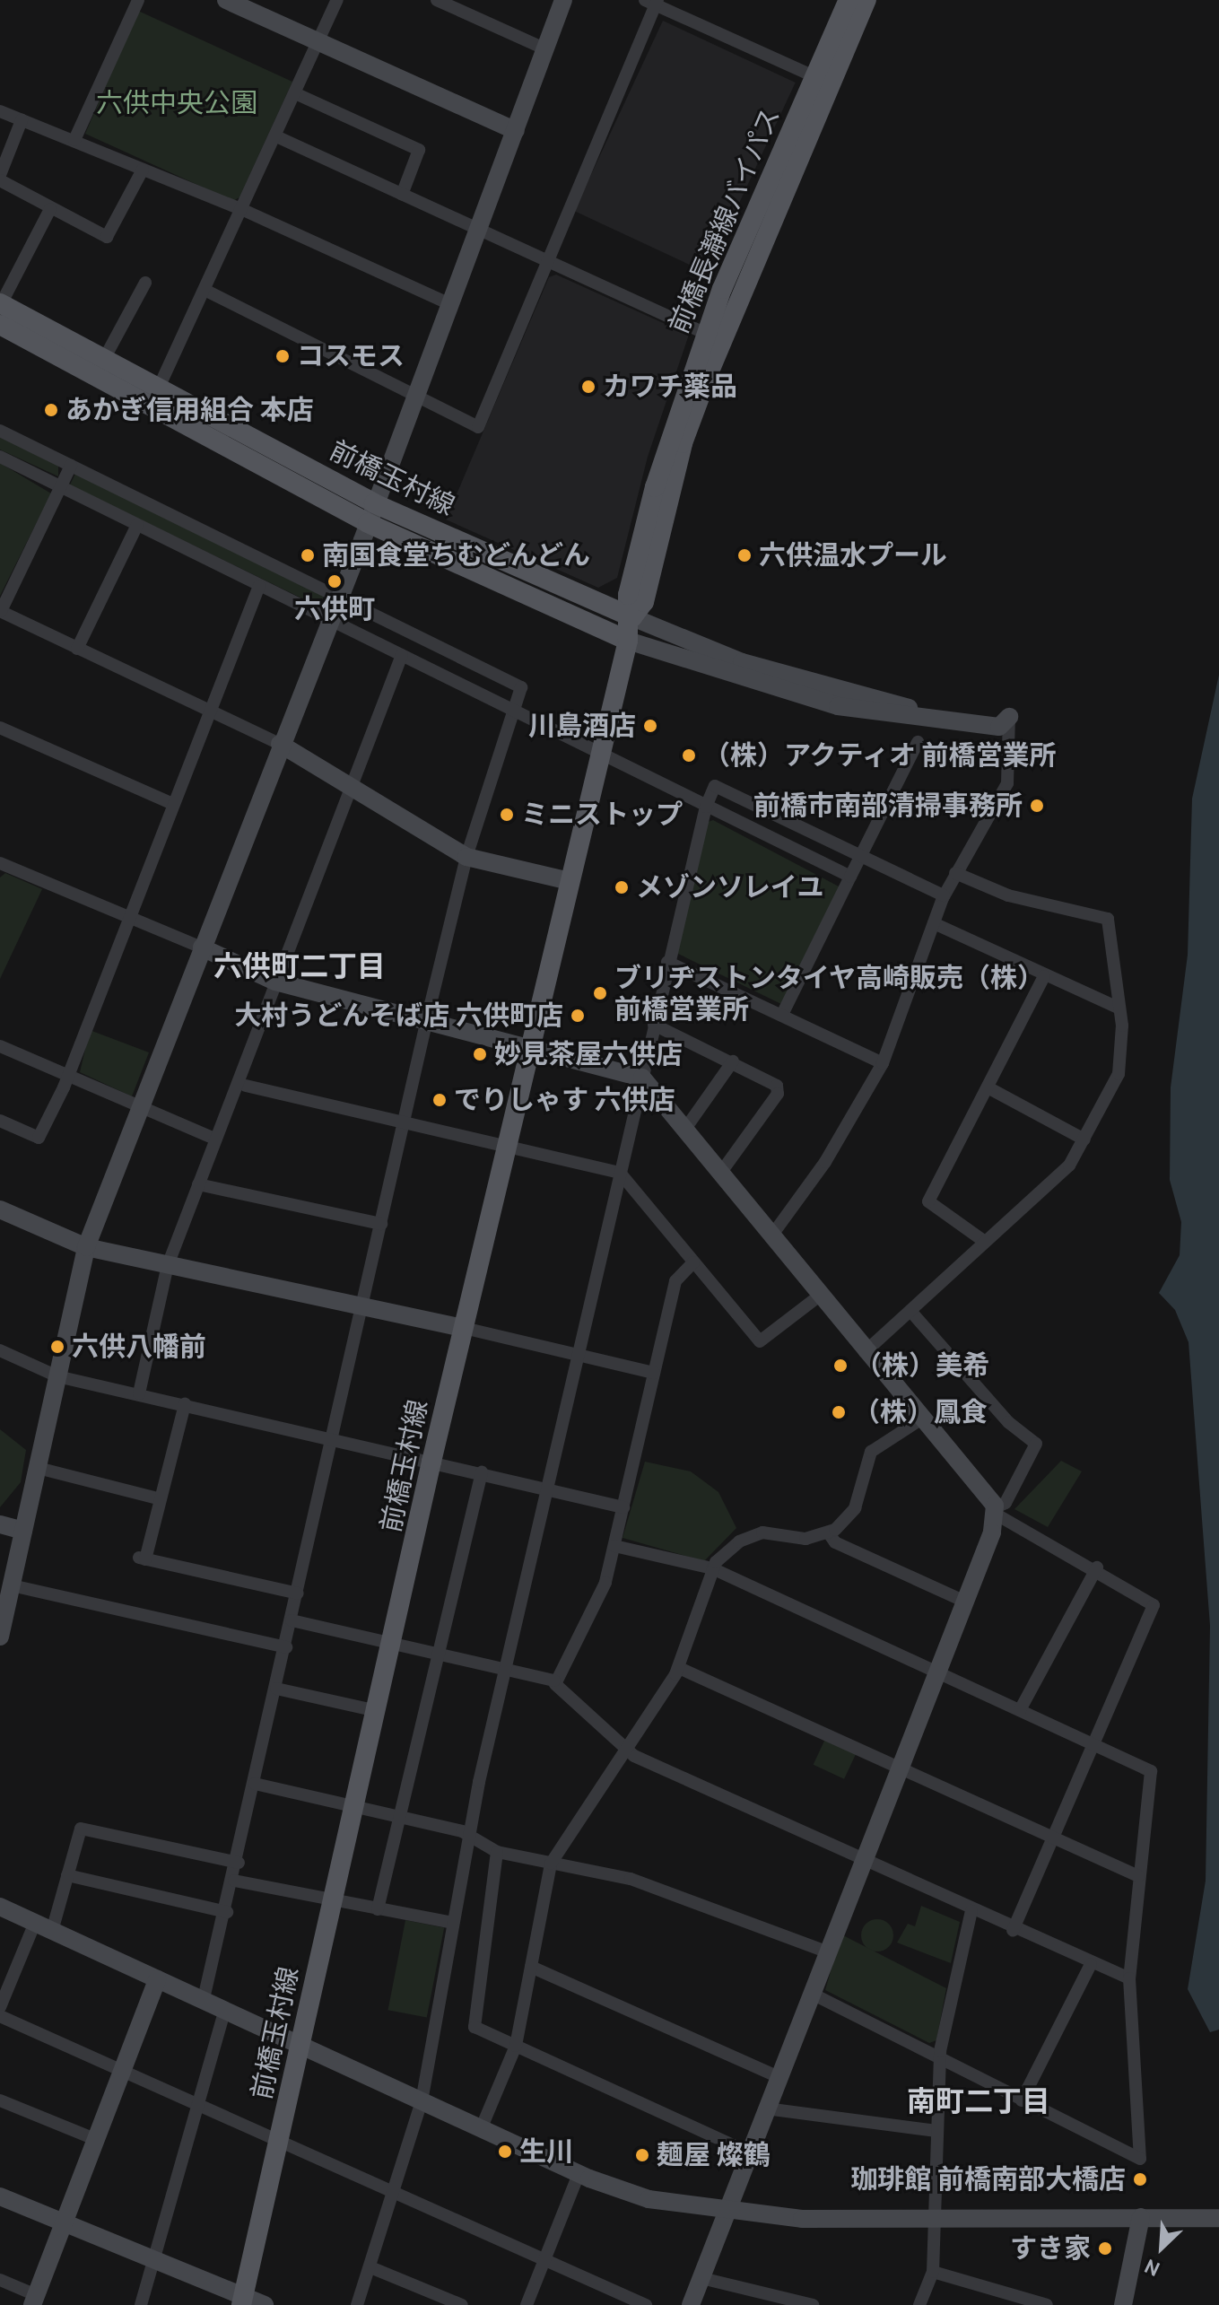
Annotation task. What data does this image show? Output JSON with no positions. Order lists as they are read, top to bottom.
{
  "streets": {
    "main road": ["前橋長瀞線バイパス", "前橋玉村線"]
  },
  "crossings": [
    ["前橋長瀞線バイパス", "前橋玉村線"]
  ],
  "districts": ["六供町二丁目", "南町二丁目"],
  "parks": ["六供中央公園"],
  "places": [
    "コスモス",
    "カワチ薬品",
    "あかぎ信用組合 本店",
    "南国食堂ちむどんどん",
    "六供温水プール",
    "六供町",
    "川島酒店",
    "（株）アクティオ 前橋営業所",
    "前橋市南部清掃事務所",
    "ミニストップ",
    "メゾンソレイユ",
    "ブリヂストンタイヤ高崎販売（株） 前橋営業所",
    "大村うどんそば店 六供町店",
    "妙見茶屋六供店",
    "でりしゃす 六供店",
    "六供八幡前",
    "（株）美希",
    "（株）鳳食",
    "生川",
    "麺屋 燦鶴",
    "珈琲館 前橋南部大橋店",
    "すき家"
  ],
  "north": "bottom left"
}
